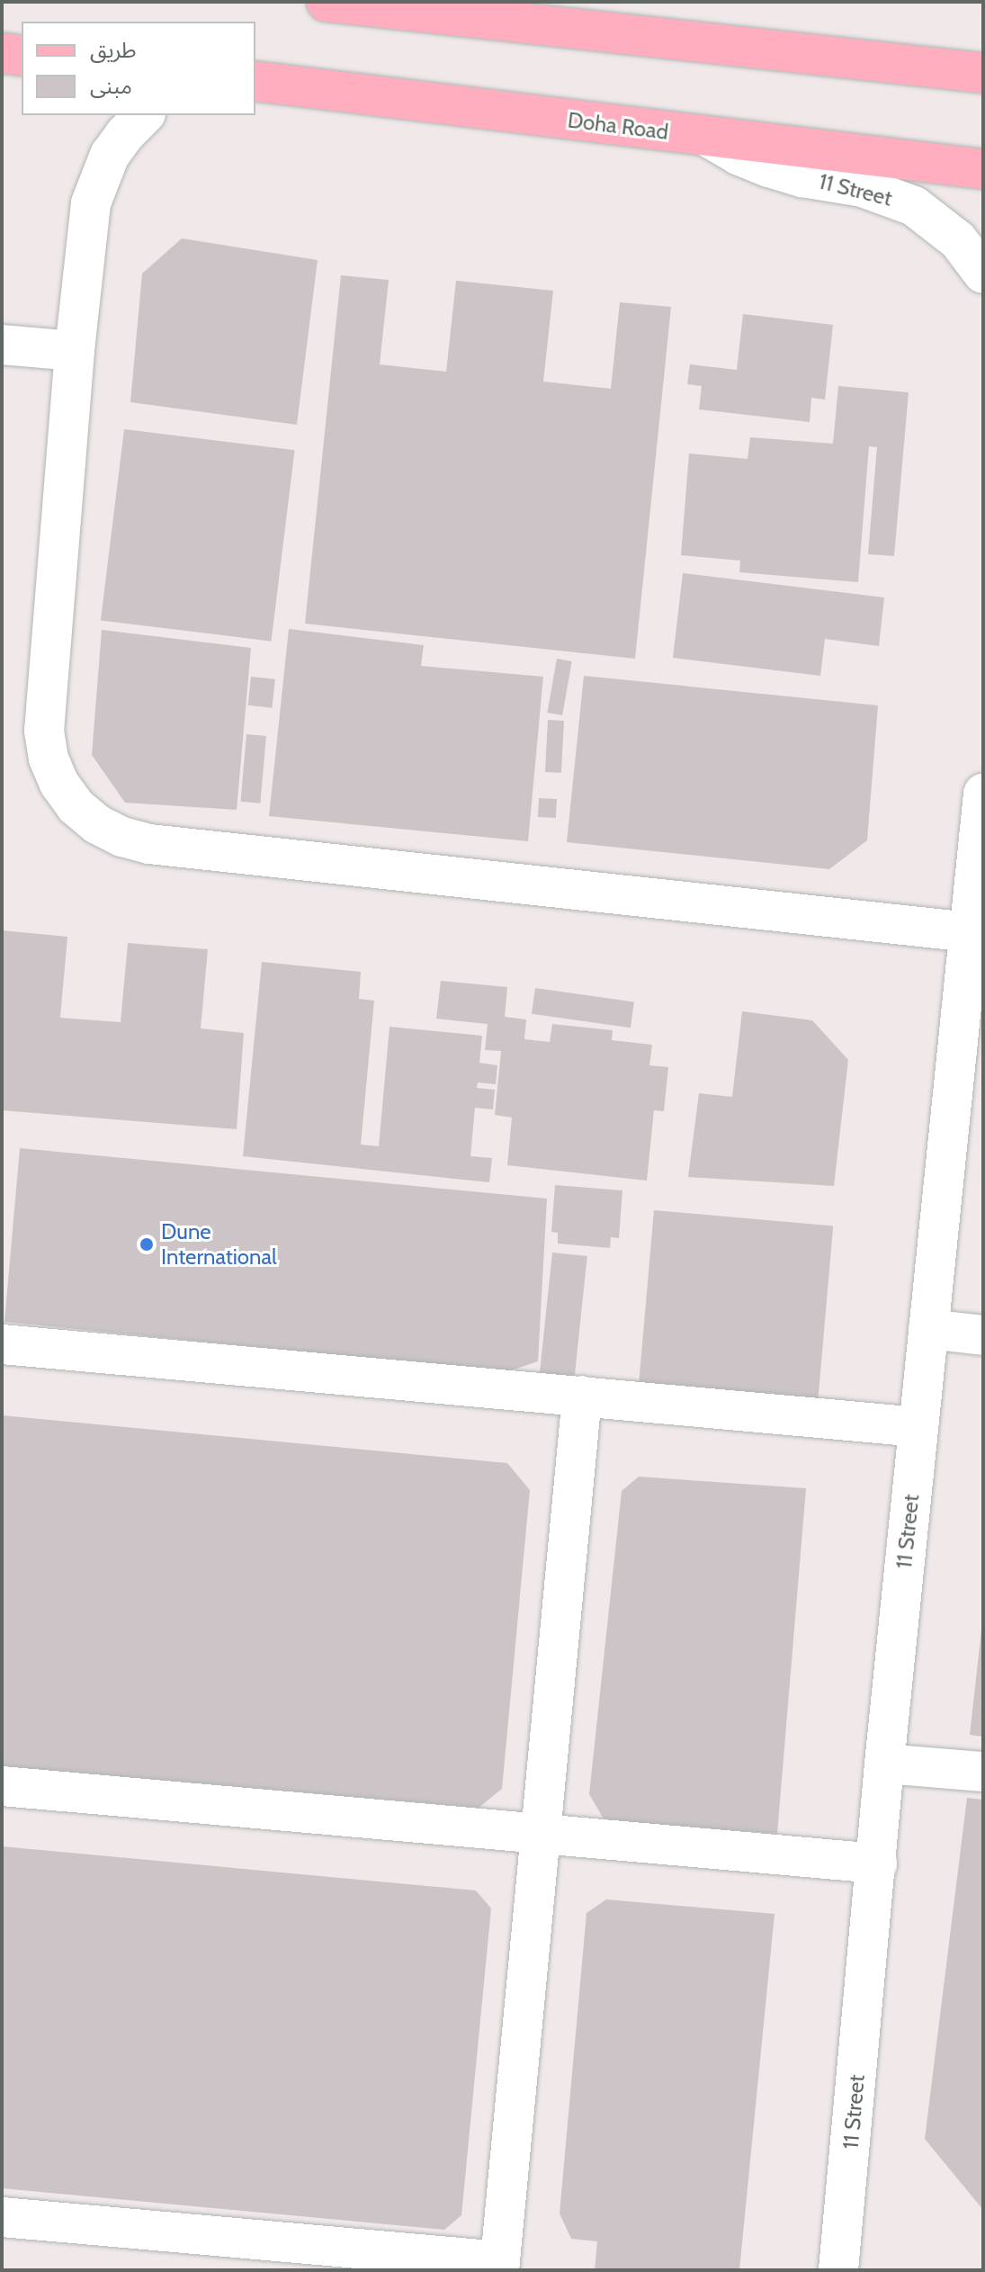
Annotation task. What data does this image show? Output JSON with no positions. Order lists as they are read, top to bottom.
{
  "streets": {
    "main road": ["Doha Road"],
    "street": ["11 Street"]
  },
  "crossings": [
    ["Doha Road", "11 Street"]
  ],
  "places": ["Dune International"],
  "legend": ["طريق", "مبنى"]
}
